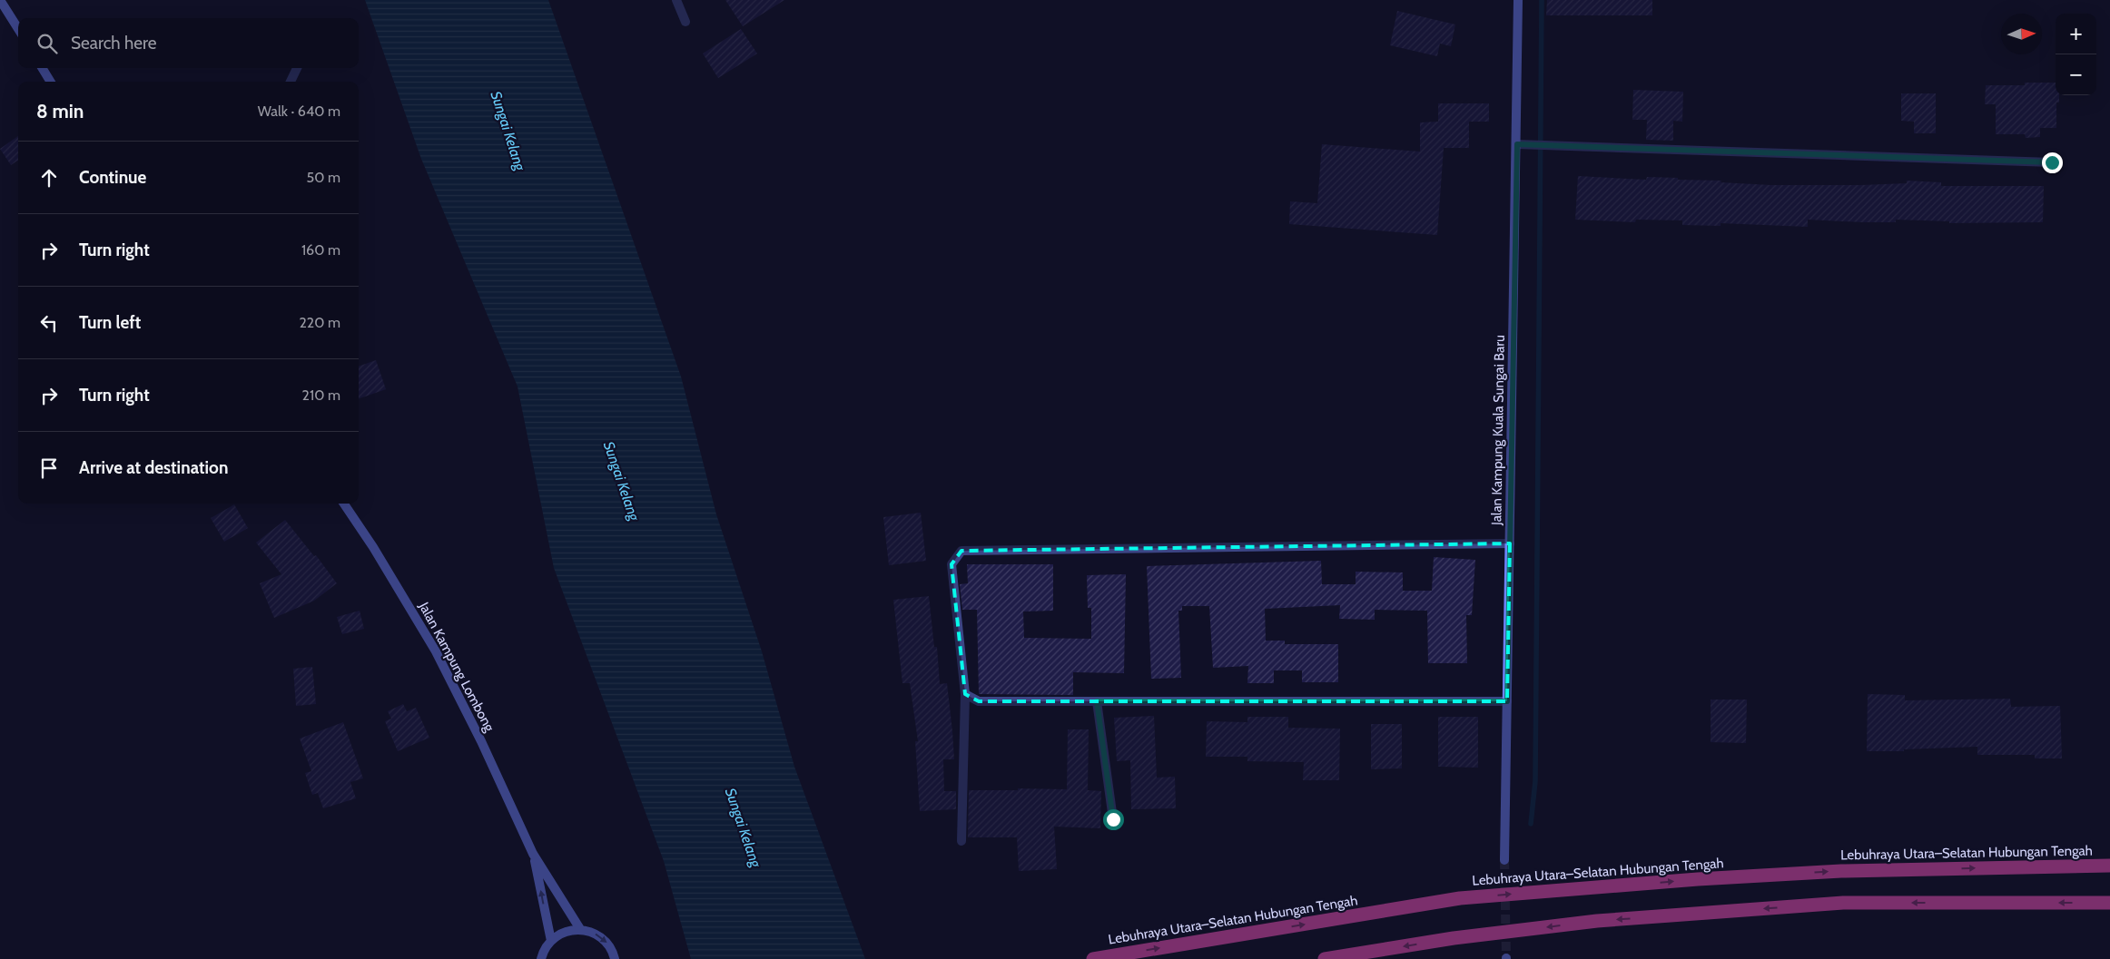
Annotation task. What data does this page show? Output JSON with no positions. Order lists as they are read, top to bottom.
{
  "streets": {
    "highway": ["Lebuhraya Utara–Selatan Hubungan Tengah"],
    "street": ["Jalan Kampung Kuala Sungai Baru", "Jalan Kampung Lombong"]
  },
  "water": ["Sungai Kelang"],
  "north": "right",
  "page": {
    "map_buttons": ["+", "−"],
    "search": "Search here",
    "heading": ["8 min", "Walk · 640 m"],
    "list": [
      ["Continue", "50 m"],
      ["Turn right", "160 m"],
      ["Turn left", "220 m"],
      ["Turn right", "210 m"],
      "Arrive at destination"
    ]
  }
}
